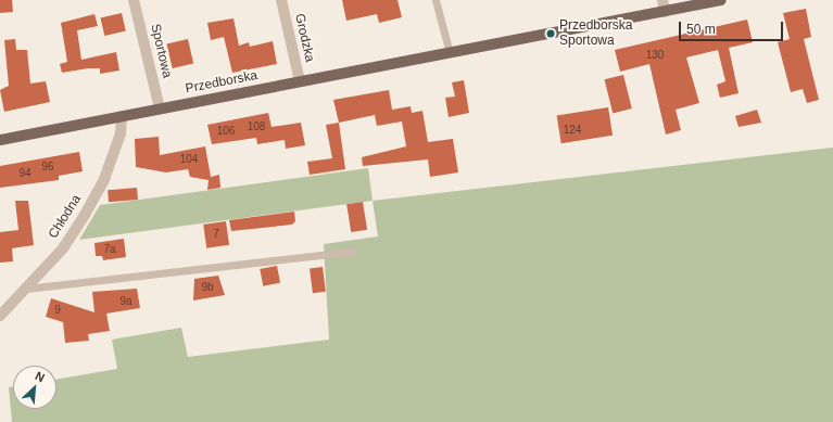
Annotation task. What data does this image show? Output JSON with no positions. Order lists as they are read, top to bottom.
{
  "streets": {
    "main road": ["Przedborska"],
    "street": ["Grodzka", "Sportowa", "Chłodna"]
  },
  "crossings": [
    ["Grodzka", "Przedborska"],
    ["Sportowa", "Przedborska"],
    ["Przedborska", "Chłodna"]
  ],
  "places": ["Przedborska Sportowa"],
  "house_numbers": [
    "130",
    "108",
    "124",
    "106",
    "104",
    "96",
    "94",
    "7",
    "7a",
    "9b",
    "9a",
    "9"
  ],
  "scale_bar": "50 m",
  "north": "top right"
}
